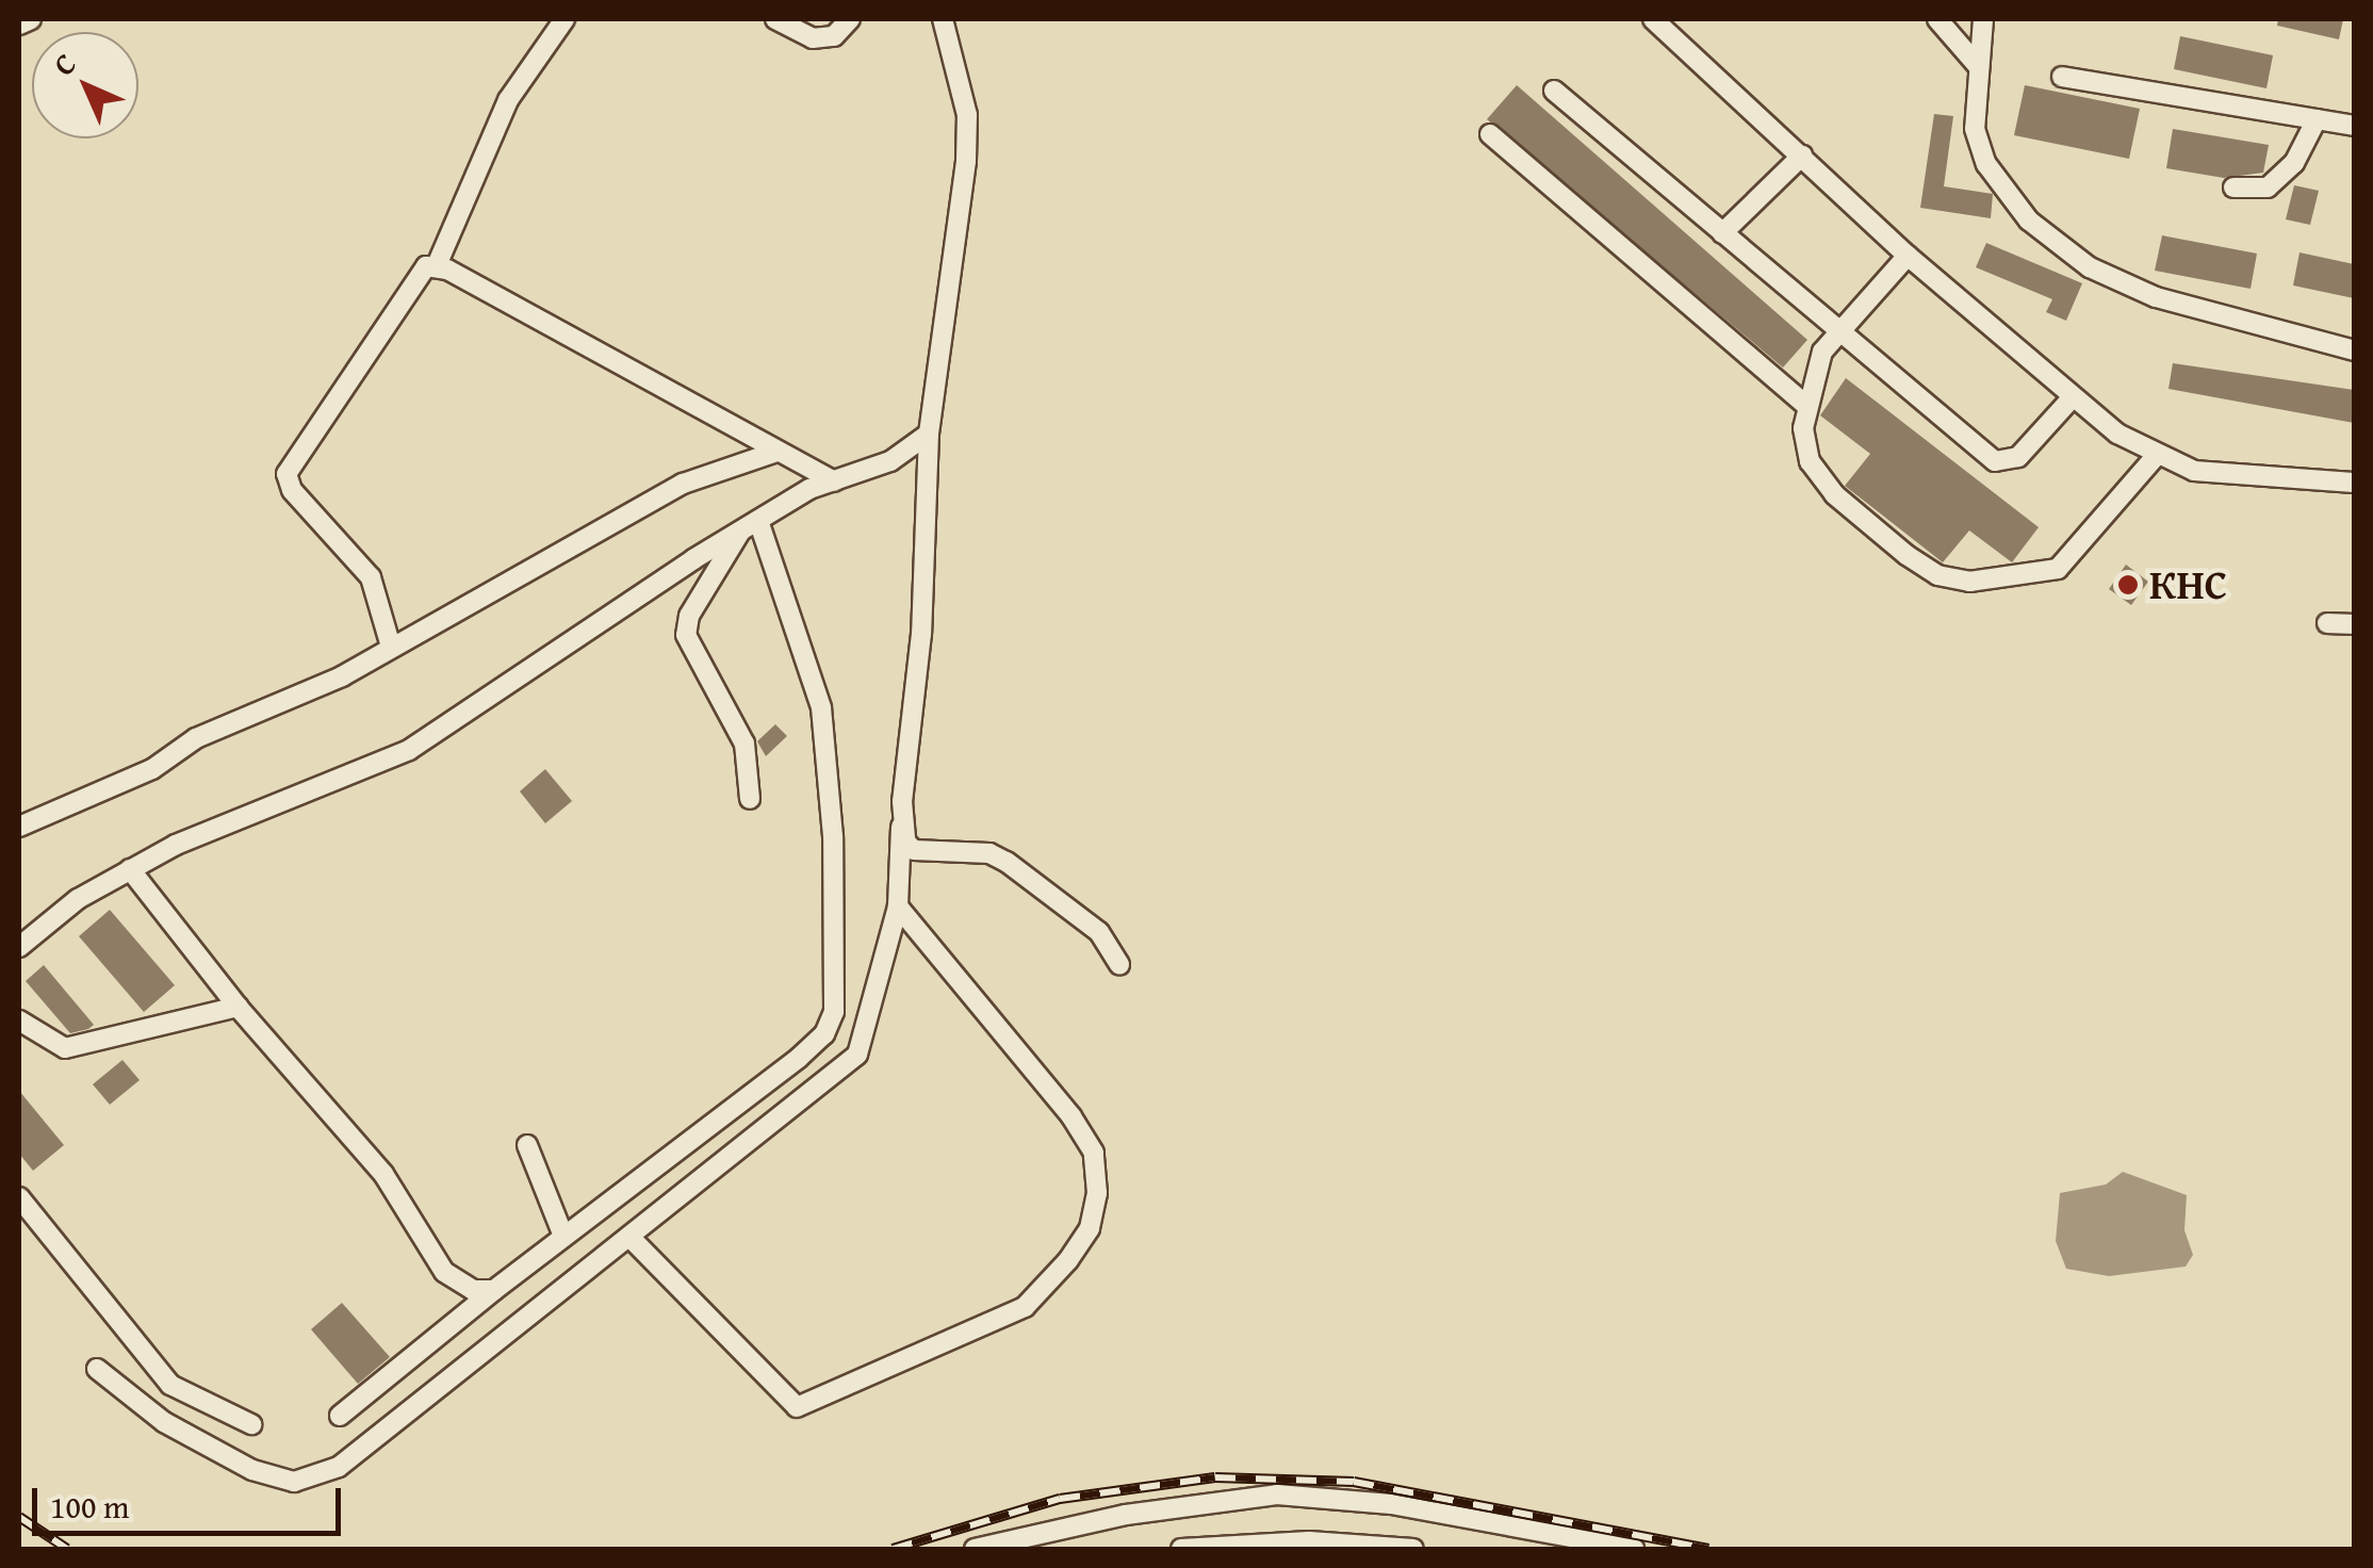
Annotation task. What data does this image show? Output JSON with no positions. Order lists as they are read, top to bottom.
{
  "places": ["КНС"],
  "scale_bar": "100 m",
  "north": "top left"
}
